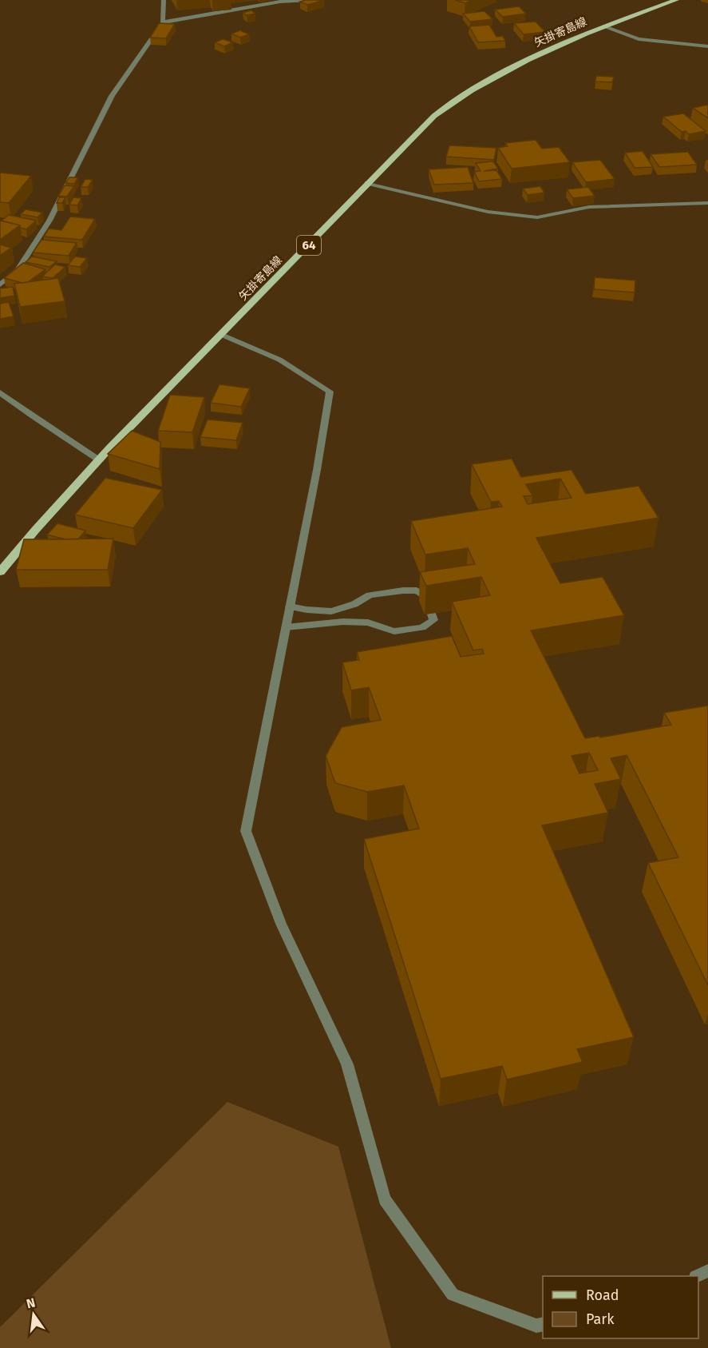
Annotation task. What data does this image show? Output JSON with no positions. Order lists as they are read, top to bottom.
{
  "streets": {
    "main road": ["矢掛寄島線", "64"]
  },
  "legend": ["Road", "Park"],
  "north": "top"
}
